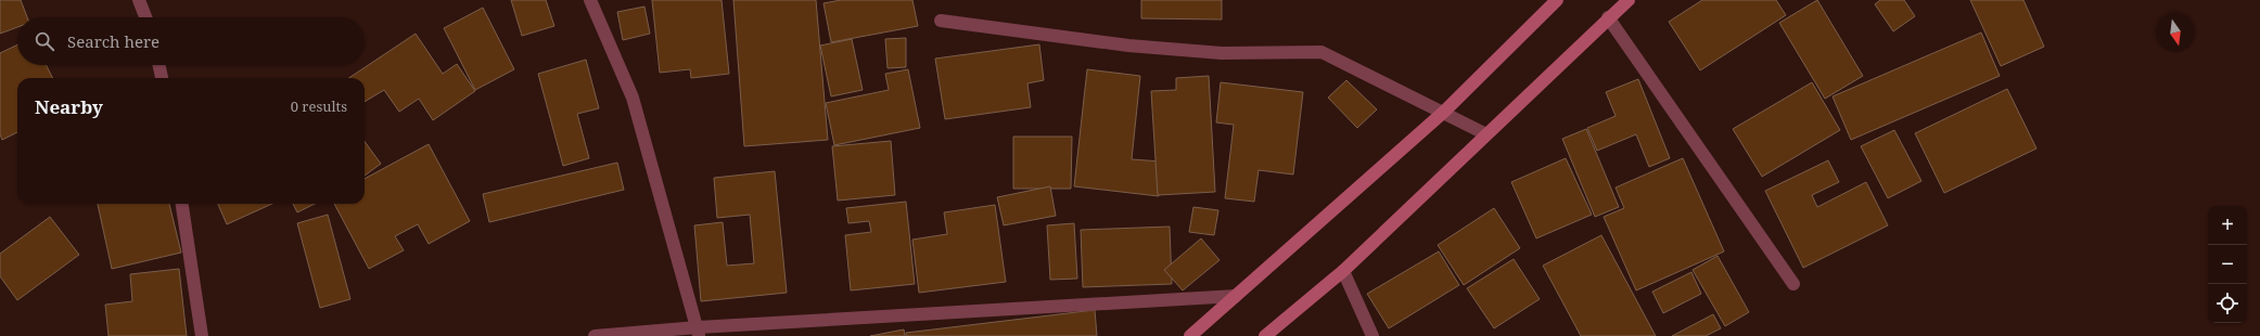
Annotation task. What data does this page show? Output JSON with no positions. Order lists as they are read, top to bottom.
{
  "north": "bottom",
  "page": {
    "search": "Search here",
    "heading": ["Nearby", "0 results"],
    "map_buttons": ["+", "−"]
  }
}
